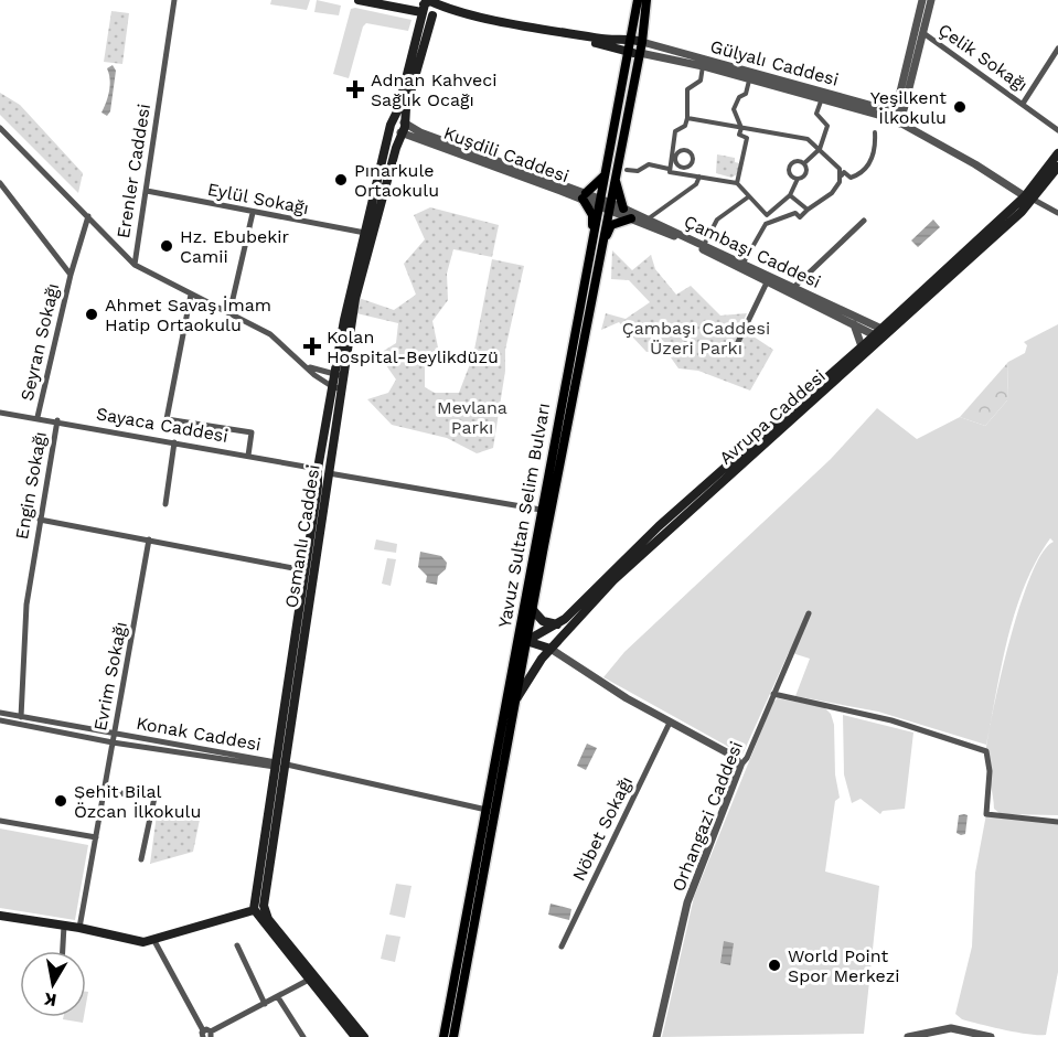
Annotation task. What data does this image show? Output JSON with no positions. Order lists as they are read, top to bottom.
{
  "streets": {
    "main road": ["Avrupa Caddesi", "Yavuz Sultan Selim Bulvarı", "Osmanlı Caddesi"],
    "street": [
      "Çelik Sokağı",
      "Gülyalı Caddesi",
      "Kuşdili Caddesi",
      "Erenler Caddesi",
      "Eylül Sokağı",
      "Çambaşı Caddesi",
      "Seyran Sokağı",
      "Sayaca Caddesi",
      "Engin Sokağı",
      "Evrim Sokağı",
      "Konak Caddesi",
      "Orhangazi Caddesi",
      "Nöbet Sokağı"
    ]
  },
  "crossings": [
    ["Gülyalı Caddesi", "Avrupa Caddesi"],
    ["Gülyalı Caddesi", "Yavuz Sultan Selim Bulvarı"],
    ["Kuşdili Caddesi", "Çambaşı Caddesi"],
    ["Kuşdili Caddesi", "Yavuz Sultan Selim Bulvarı"],
    ["Kuşdili Caddesi", "Osmanlı Caddesi"],
    ["Erenler Caddesi", "Eylül Sokağı"],
    ["Erenler Caddesi", "Osmanlı Caddesi"],
    ["Eylül Sokağı", "Osmanlı Caddesi"],
    ["Çambaşı Caddesi", "Avrupa Caddesi"],
    ["Çambaşı Caddesi", "Yavuz Sultan Selim Bulvarı"],
    ["Seyran Sokağı", "Sayaca Caddesi"],
    ["Avrupa Caddesi", "Yavuz Sultan Selim Bulvarı"],
    ["Sayaca Caddesi", "Engin Sokağı"],
    ["Sayaca Caddesi", "Osmanlı Caddesi"],
    ["Engin Sokağı", "Konak Caddesi"],
    ["Osmanlı Caddesi", "Evrim Sokağı"],
    ["Osmanlı Caddesi", "Konak Caddesi"],
    ["Evrim Sokağı", "Konak Caddesi"]
  ],
  "parks": ["Çambaşı Caddesi Üzeri Parkı", "Mevlana Parkı"],
  "places": {
    "health": ["Adnan Kahveci Sağlık Ocağı", "Kolan Hospital-Beylikdüzü"],
    "other": [
      "Yeşilkent İlkokulu",
      "Pınarkule Ortaokulu",
      "Hz. Ebubekir Camii",
      "Ahmet Savaş İmam Hatip Ortaokulu",
      "Şehit Bilal Özcan İlkokulu",
      "World Point Spor Merkezi"
    ]
  },
  "north": "bottom"
}
